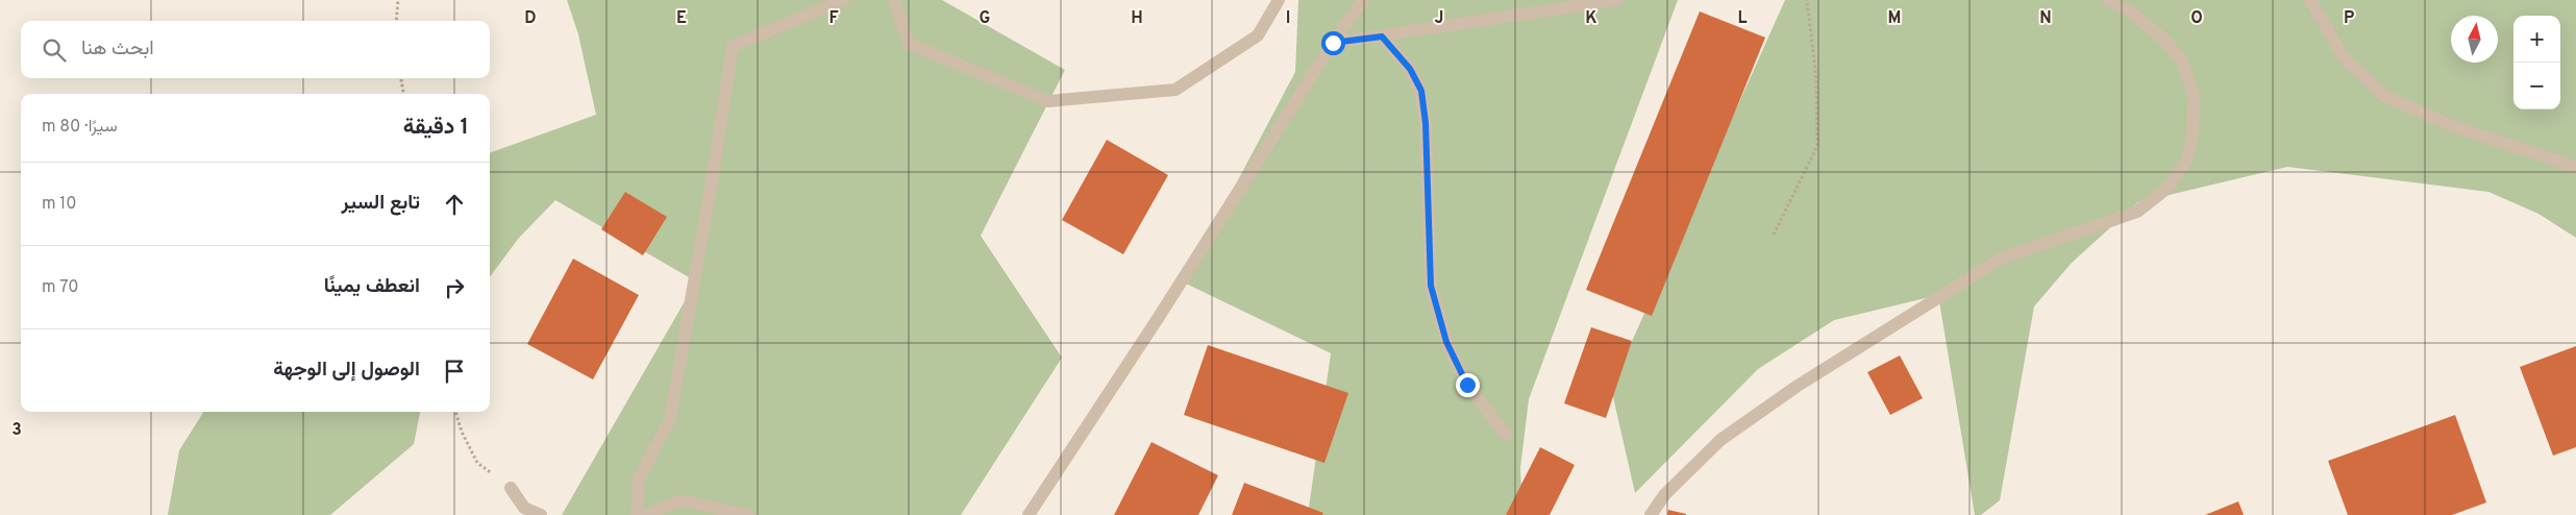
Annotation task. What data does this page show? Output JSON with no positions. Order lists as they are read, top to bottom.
{
  "north": "top",
  "page": {
    "map_buttons": ["+", "−"],
    "search": "ابحث هنا",
    "heading": ["1 دقيقة", "سيرًا · 80 m"],
    "list": [
      ["تابع السير", "10 m"],
      ["انعطف يمينًا", "70 m"],
      "الوصول إلى الوجهة"
    ]
  },
  "grid": {
    "columns": [
      "D",
      "E",
      "F",
      "G",
      "H",
      "I",
      "J",
      "K",
      "L",
      "M",
      "N",
      "O",
      "P"
    ],
    "rows": ["3"]
  }
}
